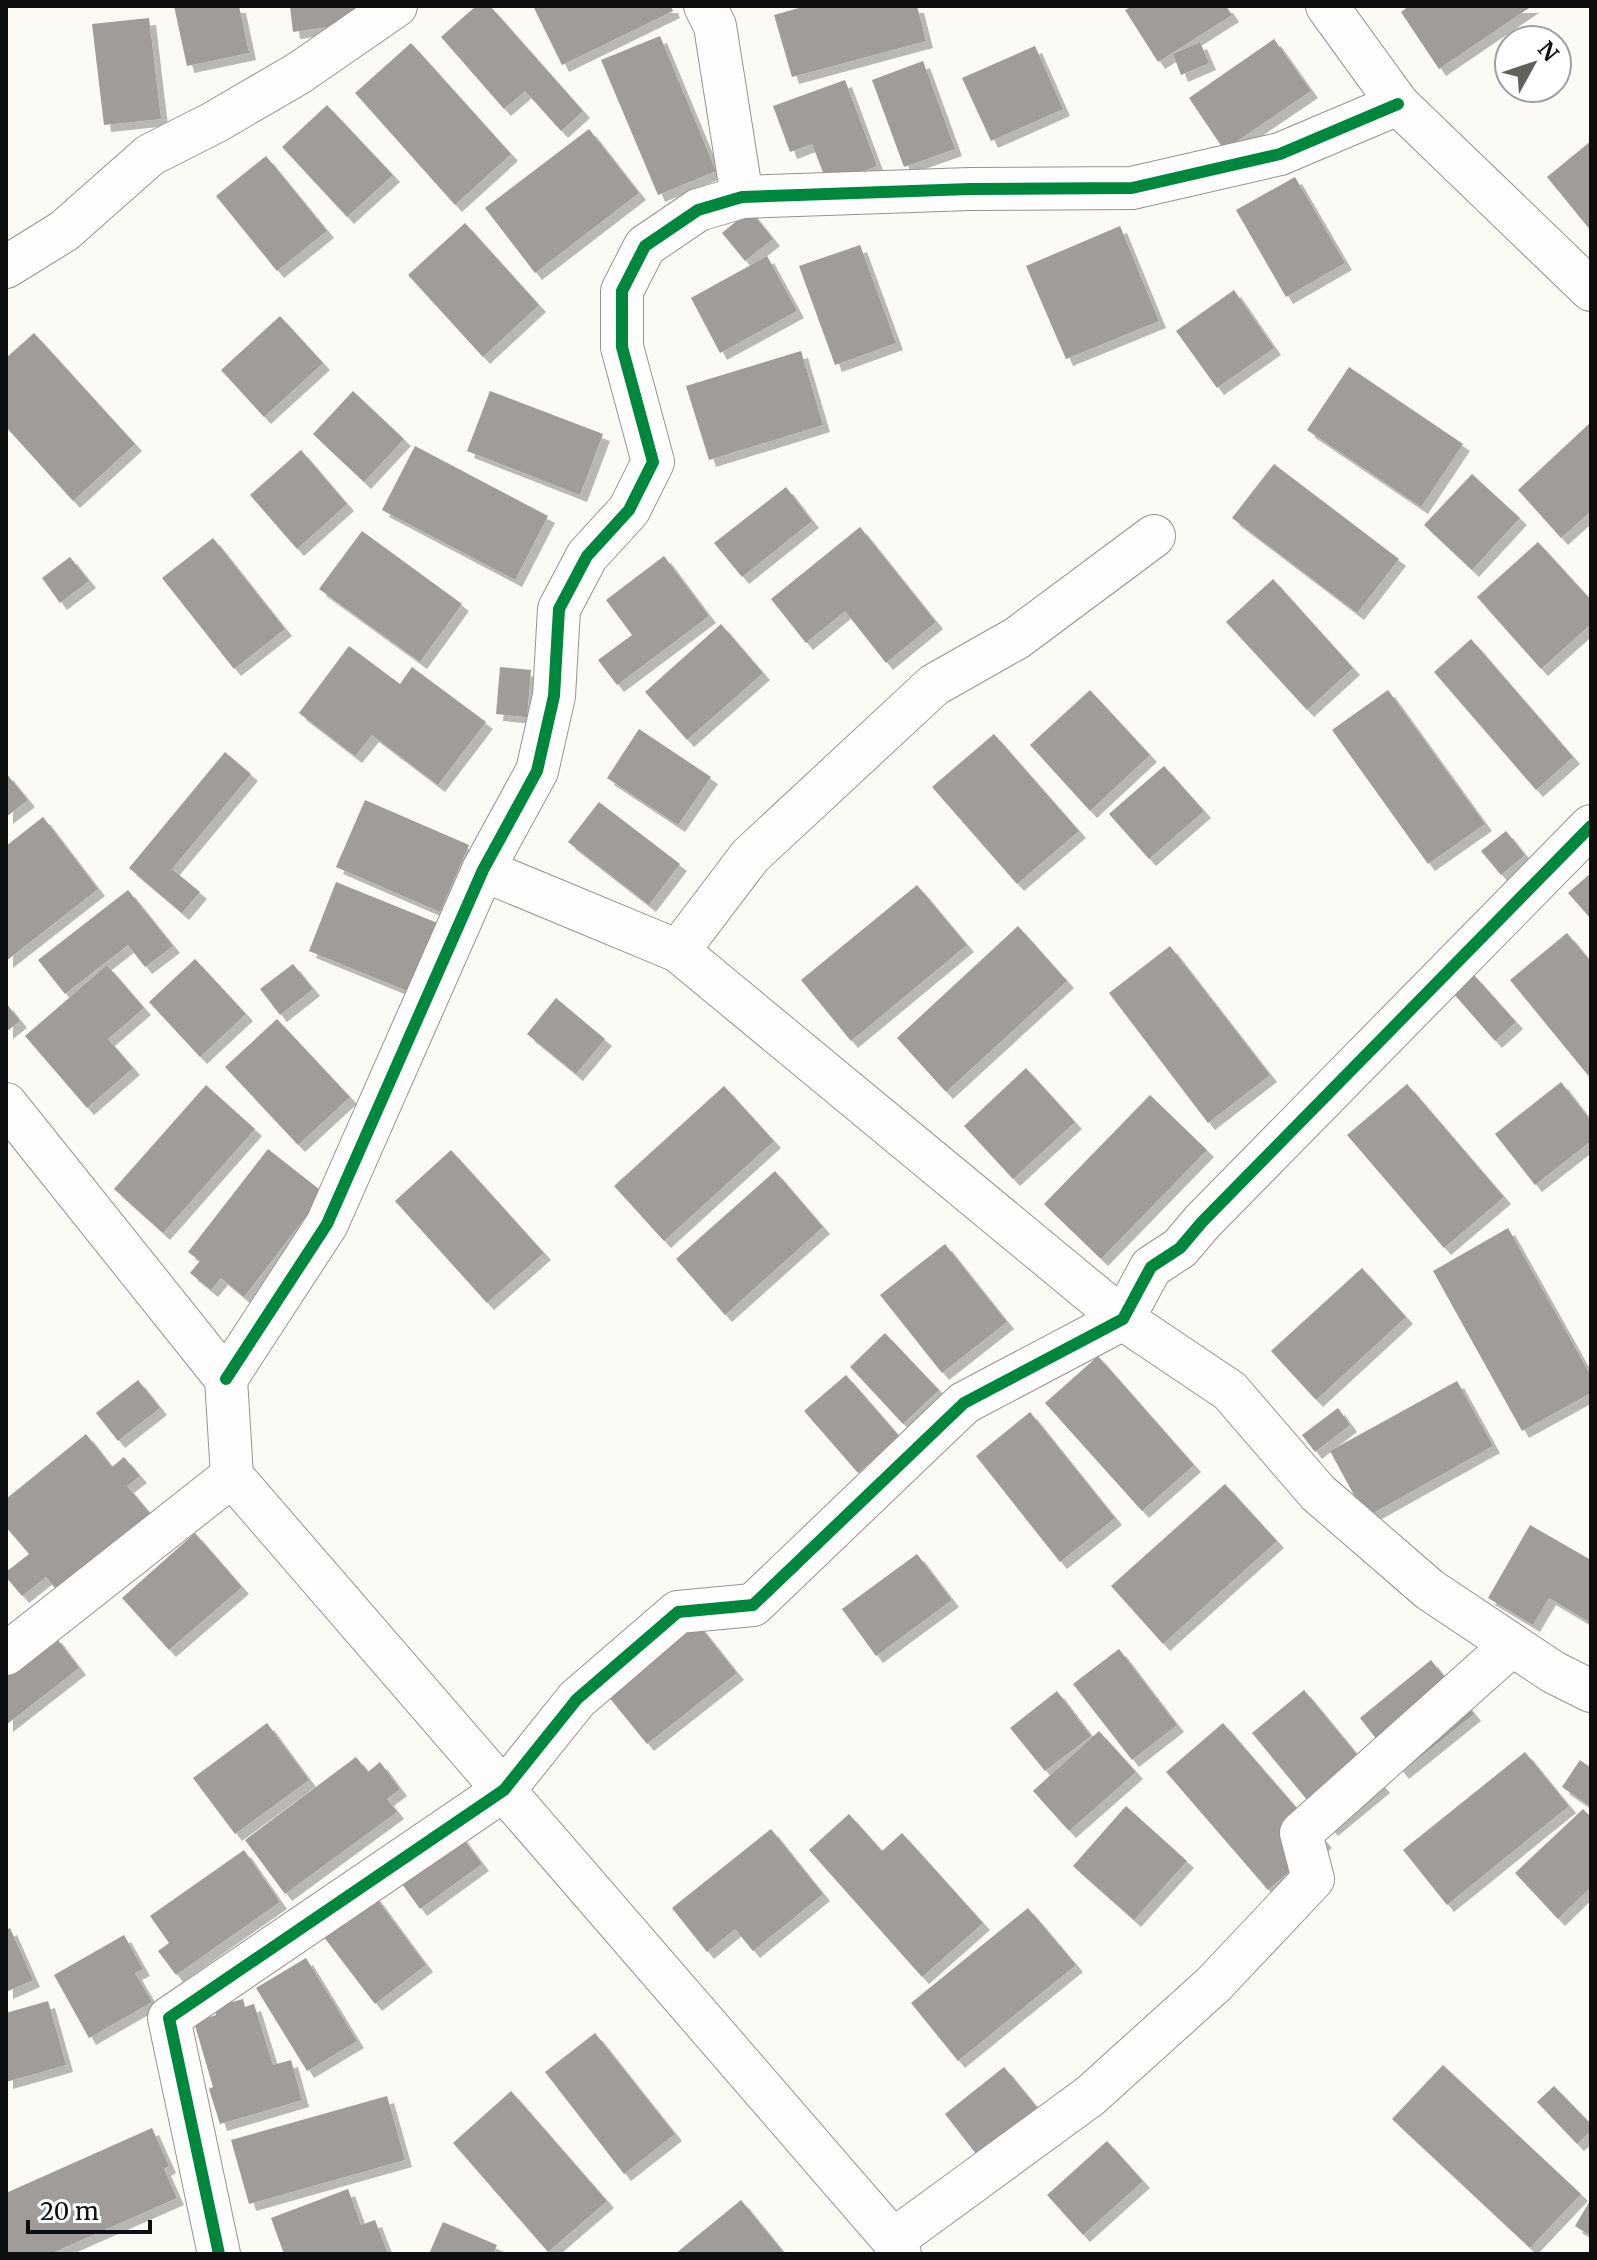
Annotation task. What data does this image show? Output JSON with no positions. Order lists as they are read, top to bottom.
{
  "scale_bar": "20 m",
  "north": "top right"
}
